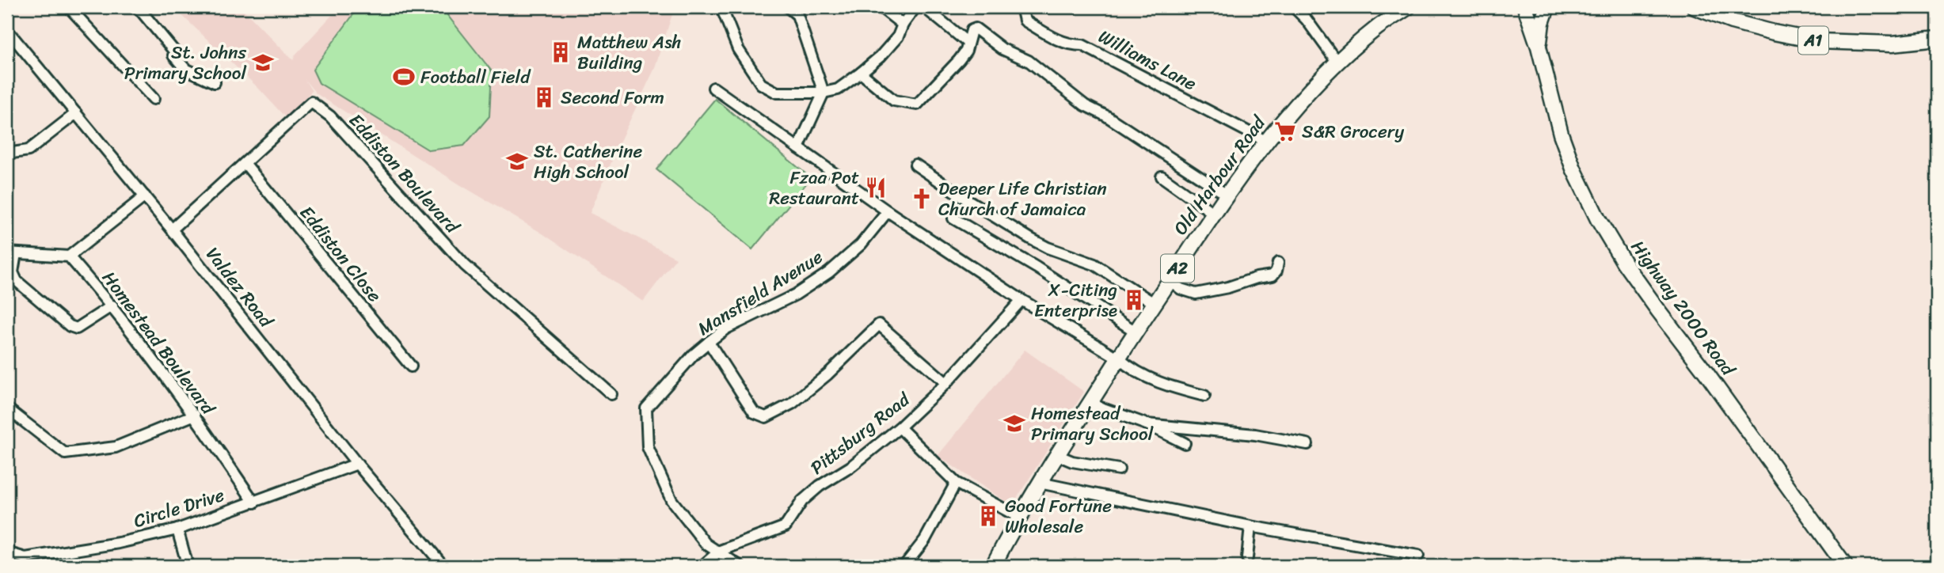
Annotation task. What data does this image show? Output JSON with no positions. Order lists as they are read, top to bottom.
{
  "streets": {
    "main road": [
      "A1",
      "Old Harbour Road",
      "A2",
      "Highway 2000 Road"
    ],
    "street": [
      "Williams Lane",
      "Eddiston Boulevard",
      "Eddiston Close",
      "Valdez Road",
      "Mansfield Avenue",
      "Homestead Boulevard",
      "Pittsburg Road",
      "Circle Drive"
    ]
  },
  "crossings": [
    ["Williams Lane", "Old Harbour Road"],
    ["Eddiston Boulevard", "Eddiston Close"],
    ["Eddiston Boulevard", "Valdez Road"],
    ["Valdez Road", "Circle Drive"],
    ["Mansfield Avenue", "Pittsburg Road"],
    ["Homestead Boulevard", "Circle Drive"]
  ],
  "places": {
    "building": [
      "Matthew Ash Building",
      "Second Form",
      "X-Citing Enterprise",
      "Good Fortune Wholesale"
    ],
    "school or university": ["St. Johns Primary School", "St. Catherine High School", "Homestead Primary School"],
    "sports": ["Football Field"],
    "supermarket": ["S&R Grocery"],
    "restaurant": ["Fzaa Pot Restaurant"],
    "church": ["Deeper Life Christian Church of Jamaica"]
  }
}
